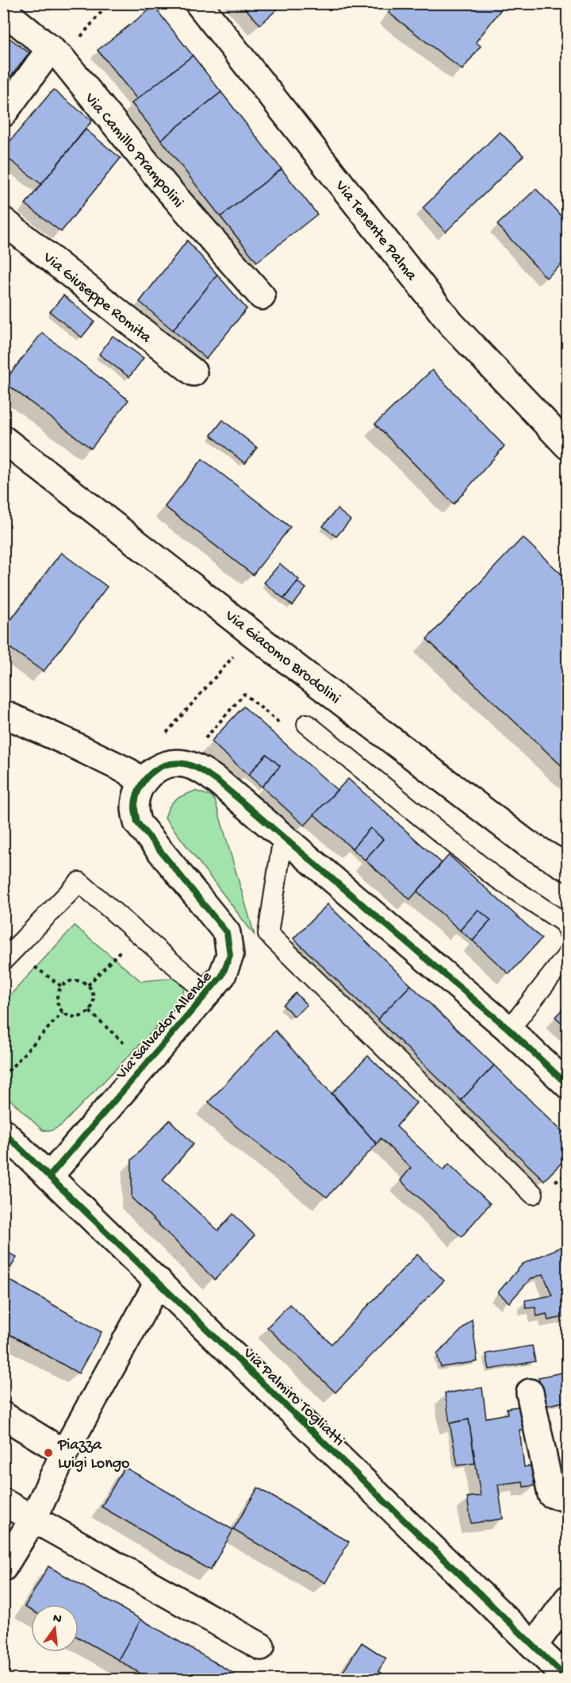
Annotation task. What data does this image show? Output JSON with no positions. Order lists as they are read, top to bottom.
{
  "streets": {
    "street": [
      "Via Camillo Prampolini",
      "Via Tenente Palma",
      "Via Giuseppe Romita",
      "Via Giacomo Brodolini",
      "Via Salvador Allende",
      "Via Palmiro Togliatti"
    ]
  },
  "crossings": [
    ["Via Salvador Allende", "Via Palmiro Togliatti"]
  ],
  "places": ["Piazza Luigi Longo"],
  "north": "top"
}
